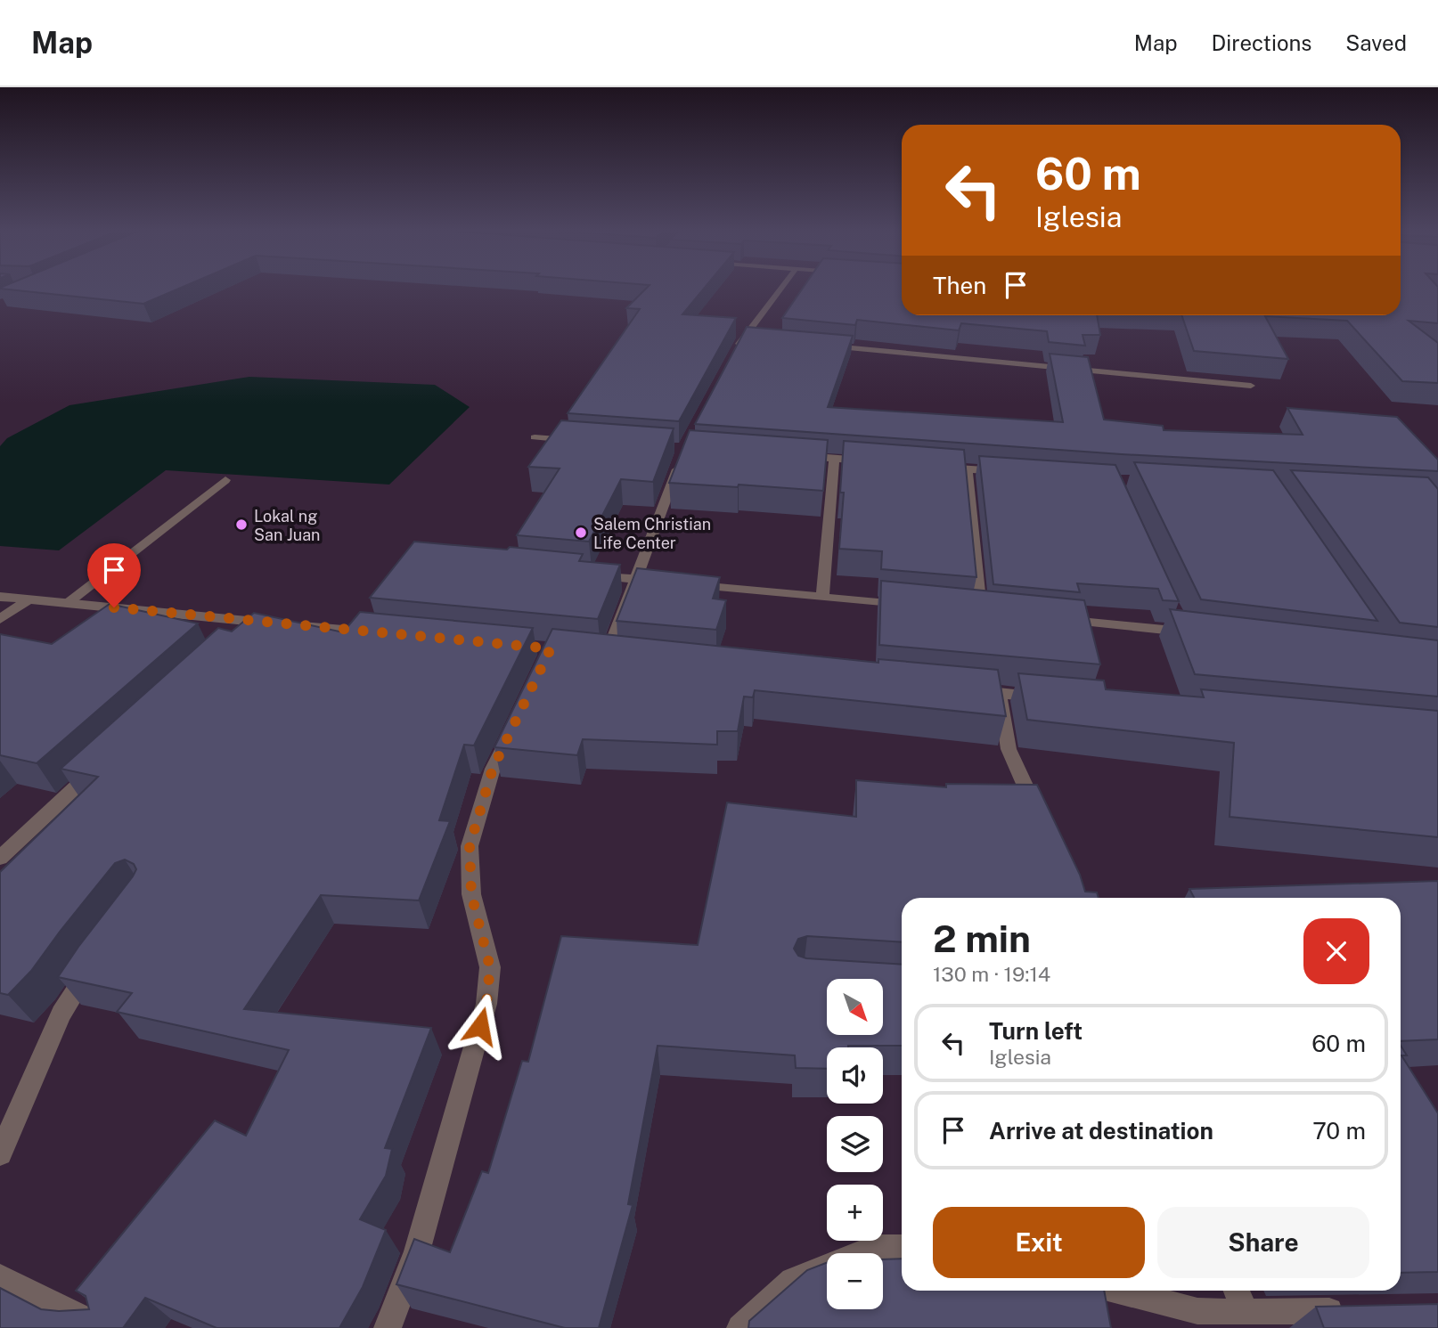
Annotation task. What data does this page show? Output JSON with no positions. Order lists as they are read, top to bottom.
{
  "places": ["Lokal ng San Juan", "Salem Christian Life Center"],
  "north": "bottom right",
  "page": {
    "header": "Map",
    "nav": ["Map", "Directions", "Saved"],
    "turn": ["60 m", "Iglesia"],
    "then": "Then",
    "heading": ["2 min", "130 m · 19:14"],
    "map_buttons": ["+", "−"],
    "list": [
      {
        "name": "Turn left",
        "note": "Iglesia",
        "value": "60 m"
      },
      {
        "name": "Arrive at destination",
        "value": "70 m"
      }
    ],
    "buttons": ["Exit", "Share"]
  }
}
